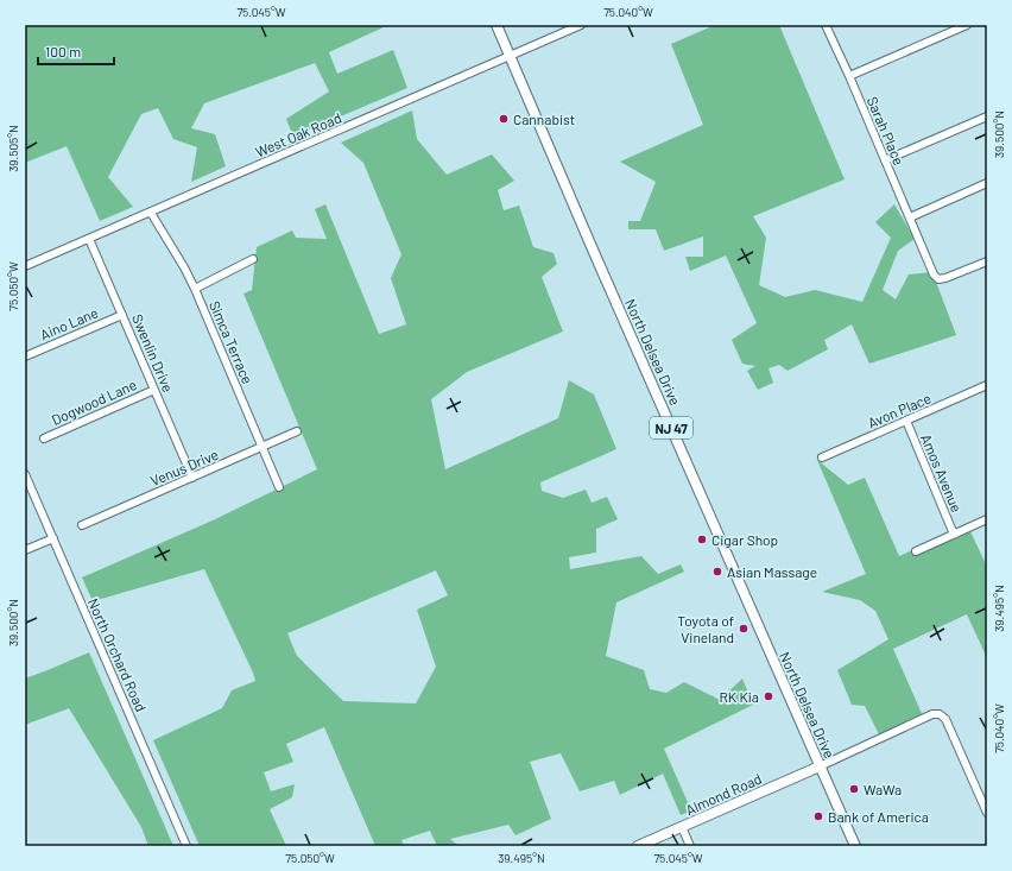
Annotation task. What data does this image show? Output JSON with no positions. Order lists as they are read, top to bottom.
{
  "streets": {
    "main road": ["North Delsea Drive", "NJ 47", "Almond Road"],
    "street": [
      "Sarah Place",
      "West Oak Road",
      "Aino Lane",
      "Simca Terrace",
      "Swenlin Drive",
      "Dogwood Lane",
      "Avon Place",
      "Venus Drive",
      "Amos Avenue",
      "North Orchard Road"
    ]
  },
  "crossings": [
    ["West Oak Road", "Simca Terrace"],
    ["West Oak Road", "North Delsea Drive"],
    ["West Oak Road", "Swenlin Drive"],
    ["Aino Lane", "Swenlin Drive"],
    ["Simca Terrace", "Venus Drive"],
    ["North Delsea Drive", "Almond Road"],
    ["Swenlin Drive", "Dogwood Lane"],
    ["Swenlin Drive", "Venus Drive"],
    ["Avon Place", "Amos Avenue"]
  ],
  "places": [
    "Cannabist",
    "Cigar Shop",
    "Asian Massage",
    "Toyota of Vineland",
    "RK Kia",
    "WaWa",
    "Bank of America"
  ],
  "scale_bar": "100 m",
  "coordinates": [
    "75.045°W",
    "75.040°W",
    "39.500°N",
    "39.505°N",
    "75.050°W",
    "39.495°N"
  ]
}
